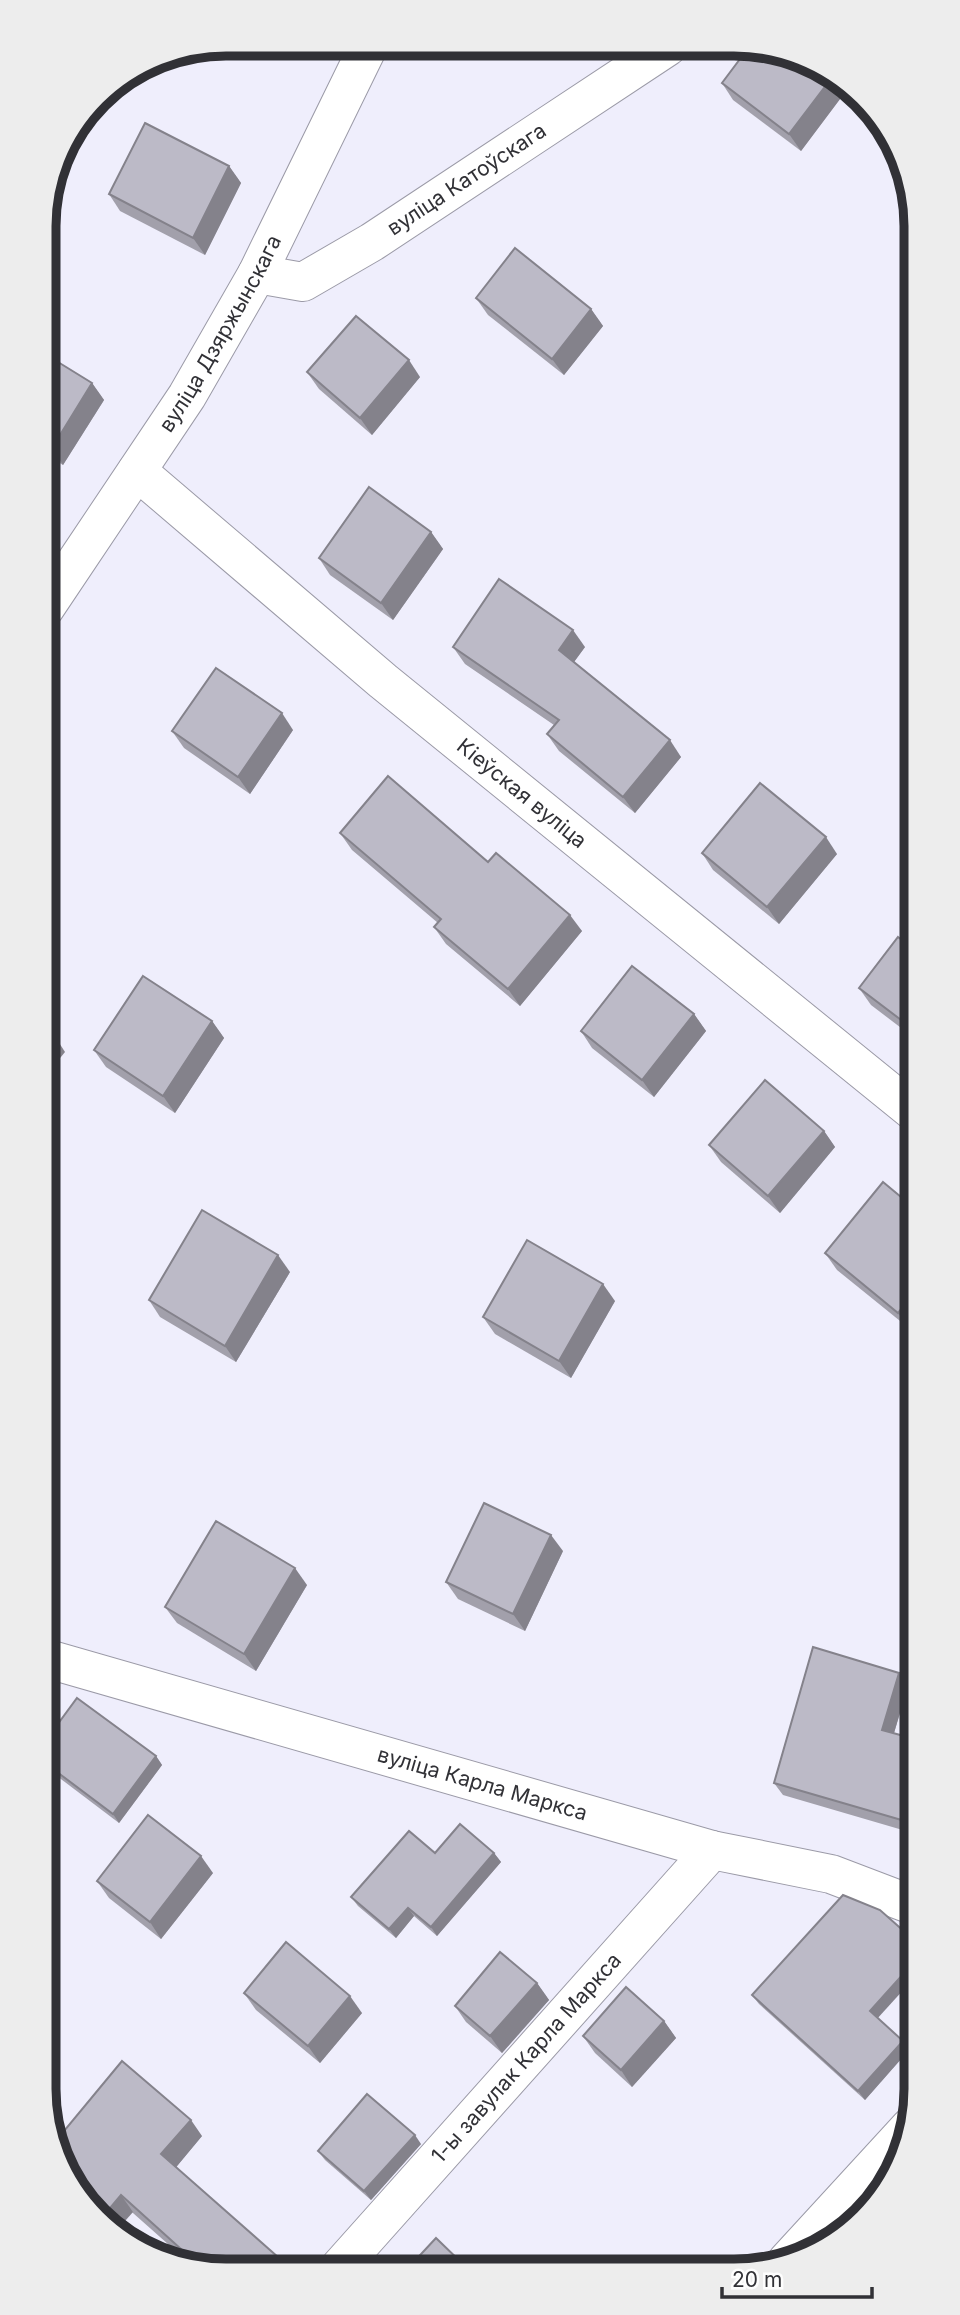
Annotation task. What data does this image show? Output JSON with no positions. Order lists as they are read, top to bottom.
{
  "streets": {
    "street": [
      "вуліца Катоўскага",
      "вуліца Дзяржынскага",
      "Кіеўская вуліца",
      "вуліца Карла Маркса",
      "1-ы завулак Карла Маркса"
    ]
  },
  "crossings": [
    ["вуліца Катоўскага", "вуліца Дзяржынскага"],
    ["вуліца Дзяржынскага", "Кіеўская вуліца"],
    ["вуліца Карла Маркса", "1-ы завулак Карла Маркса"]
  ],
  "scale_bar": "20 m"
}
